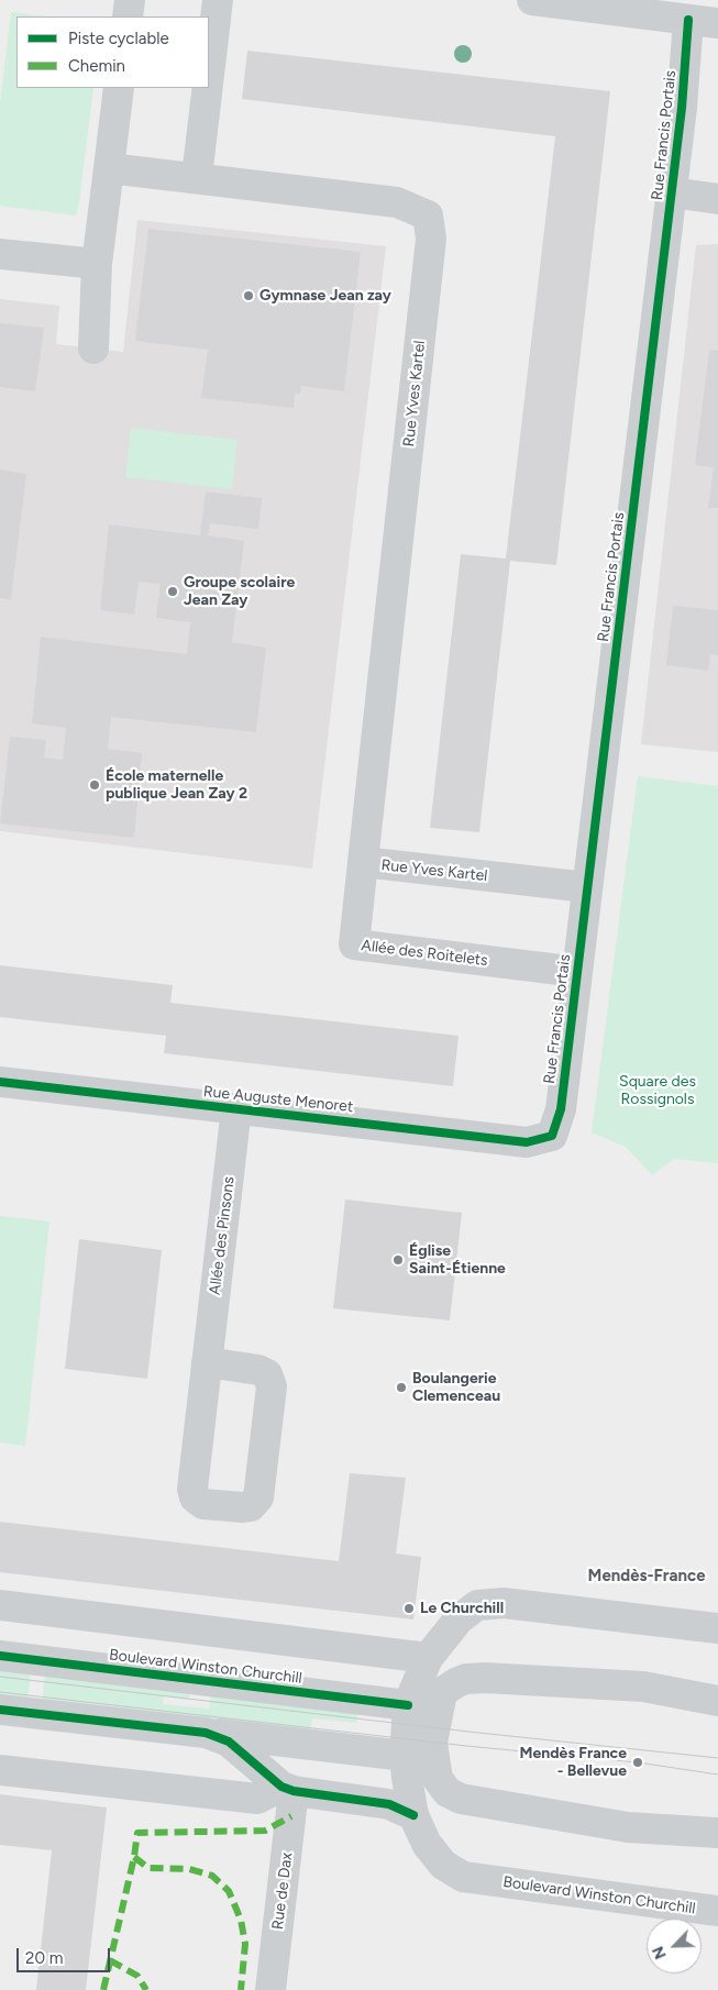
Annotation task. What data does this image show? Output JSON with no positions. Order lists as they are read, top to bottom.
{
  "streets": {
    "street": [
      "Rue Francis Portais",
      "Rue Yves Kartel",
      "Allée des Roitelets",
      "Rue Auguste Menoret",
      "Allée des Pinsons",
      "Boulevard Winston Churchill",
      "Rue de Dax"
    ]
  },
  "crossings": [
    ["Rue Francis Portais", "Rue Yves Kartel"],
    ["Rue Francis Portais", "Allée des Roitelets"],
    ["Rue Francis Portais", "Rue Auguste Menoret"],
    ["Rue Yves Kartel", "Allée des Roitelets"],
    ["Rue Auguste Menoret", "Allée des Pinsons"]
  ],
  "districts": ["Mendès-France"],
  "parks": ["Square des Rossignols"],
  "places": [
    "Gymnase Jean zay",
    "Groupe scolaire Jean Zay",
    "École maternelle publique Jean Zay 2",
    "Église Saint-Étienne",
    "Boulangerie Clemenceau",
    "Le Churchill",
    "Mendès France - Bellevue"
  ],
  "legend": ["Piste cyclable", "Chemin"],
  "scale_bar": "20 m",
  "north": "bottom left"
}
